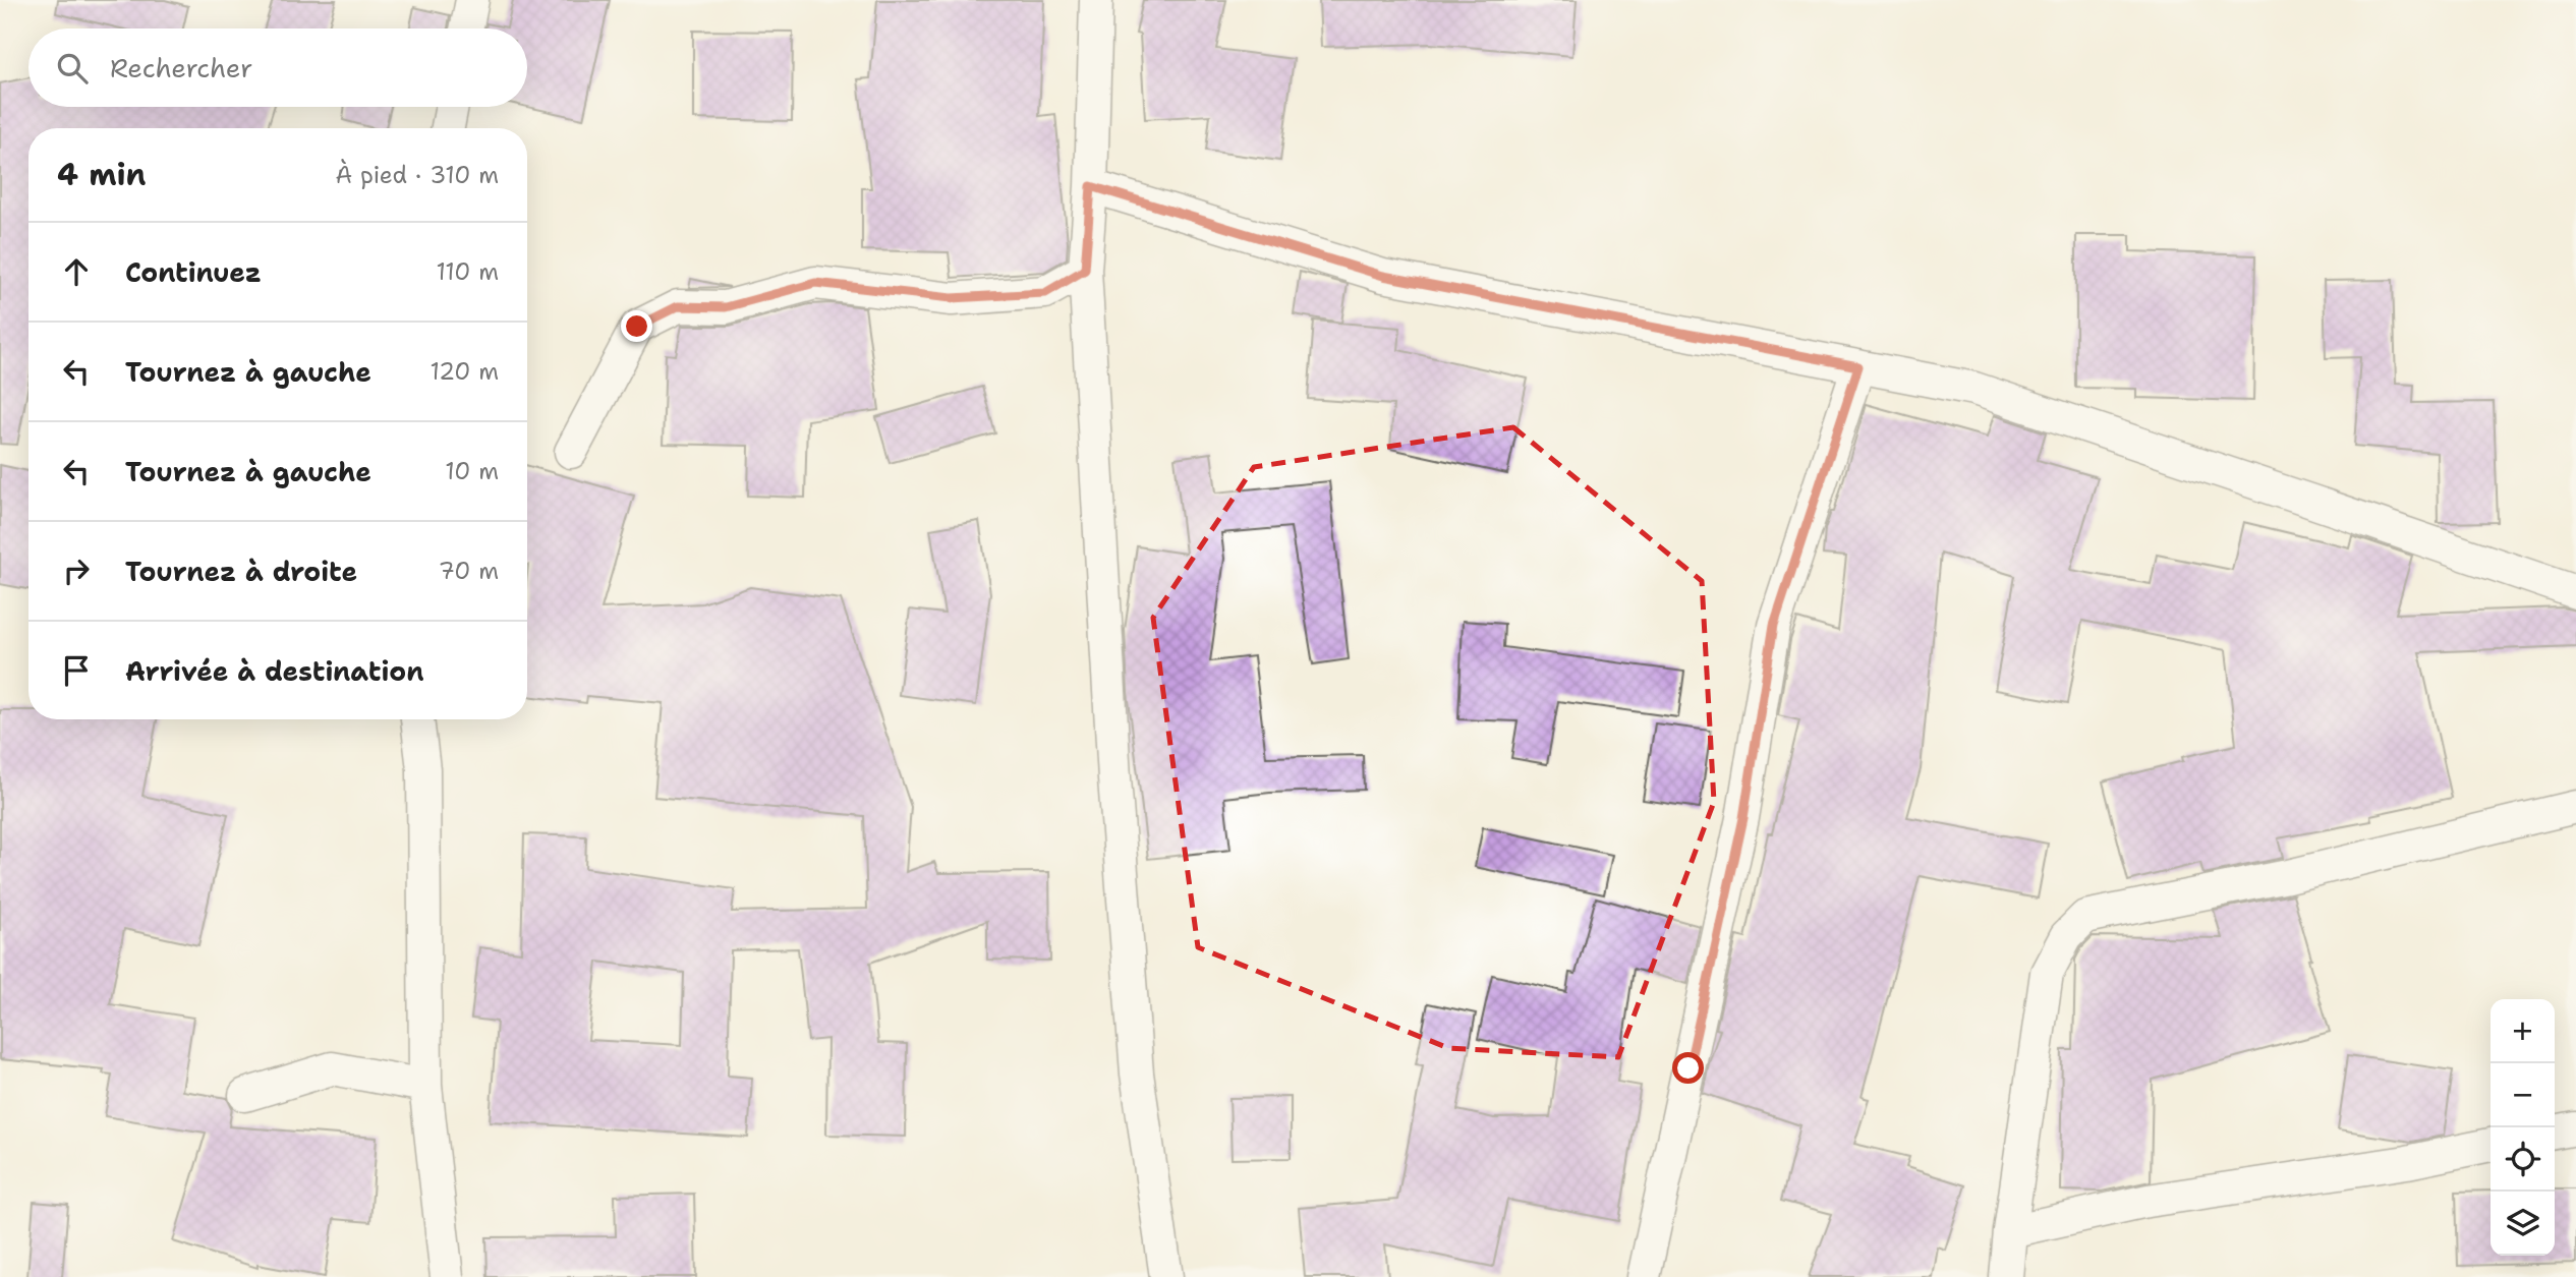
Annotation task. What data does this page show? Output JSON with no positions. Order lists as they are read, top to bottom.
{
  "page": {
    "search": "Rechercher",
    "heading": ["4 min", "À pied · 310 m"],
    "list": [
      ["Continuez", "110 m"],
      ["Tournez à gauche", "120 m"],
      ["Tournez à gauche", "10 m"],
      ["Tournez à droite", "70 m"],
      "Arrivée à destination"
    ],
    "map_buttons": ["+", "−"]
  }
}
